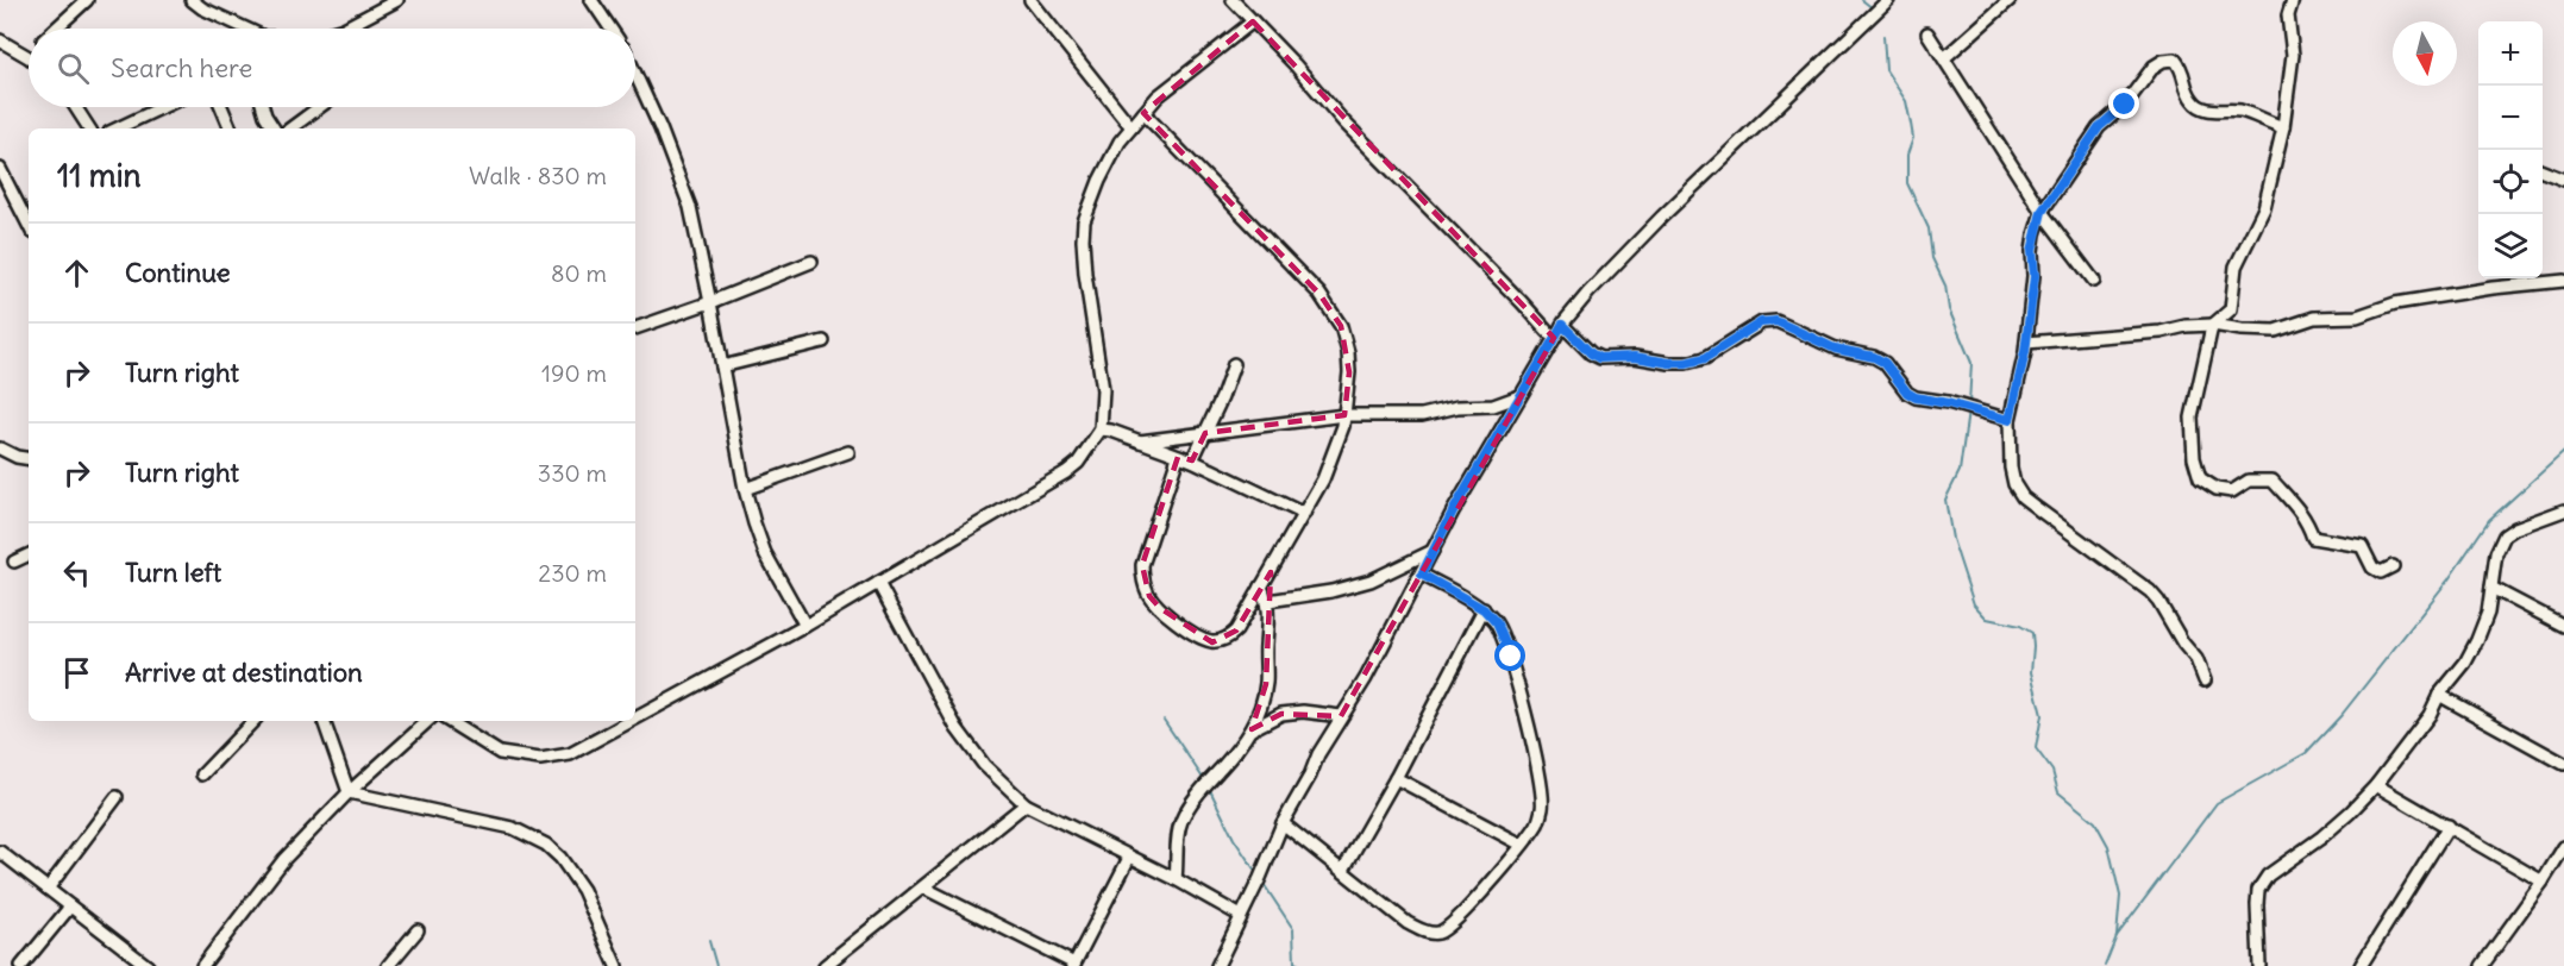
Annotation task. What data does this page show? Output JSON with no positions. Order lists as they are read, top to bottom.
{
  "north": "bottom",
  "page": {
    "map_buttons": ["+", "−"],
    "search": "Search here",
    "heading": ["11 min", "Walk · 830 m"],
    "list": [
      ["Continue", "80 m"],
      ["Turn right", "190 m"],
      ["Turn right", "330 m"],
      ["Turn left", "230 m"],
      "Arrive at destination"
    ]
  }
}
